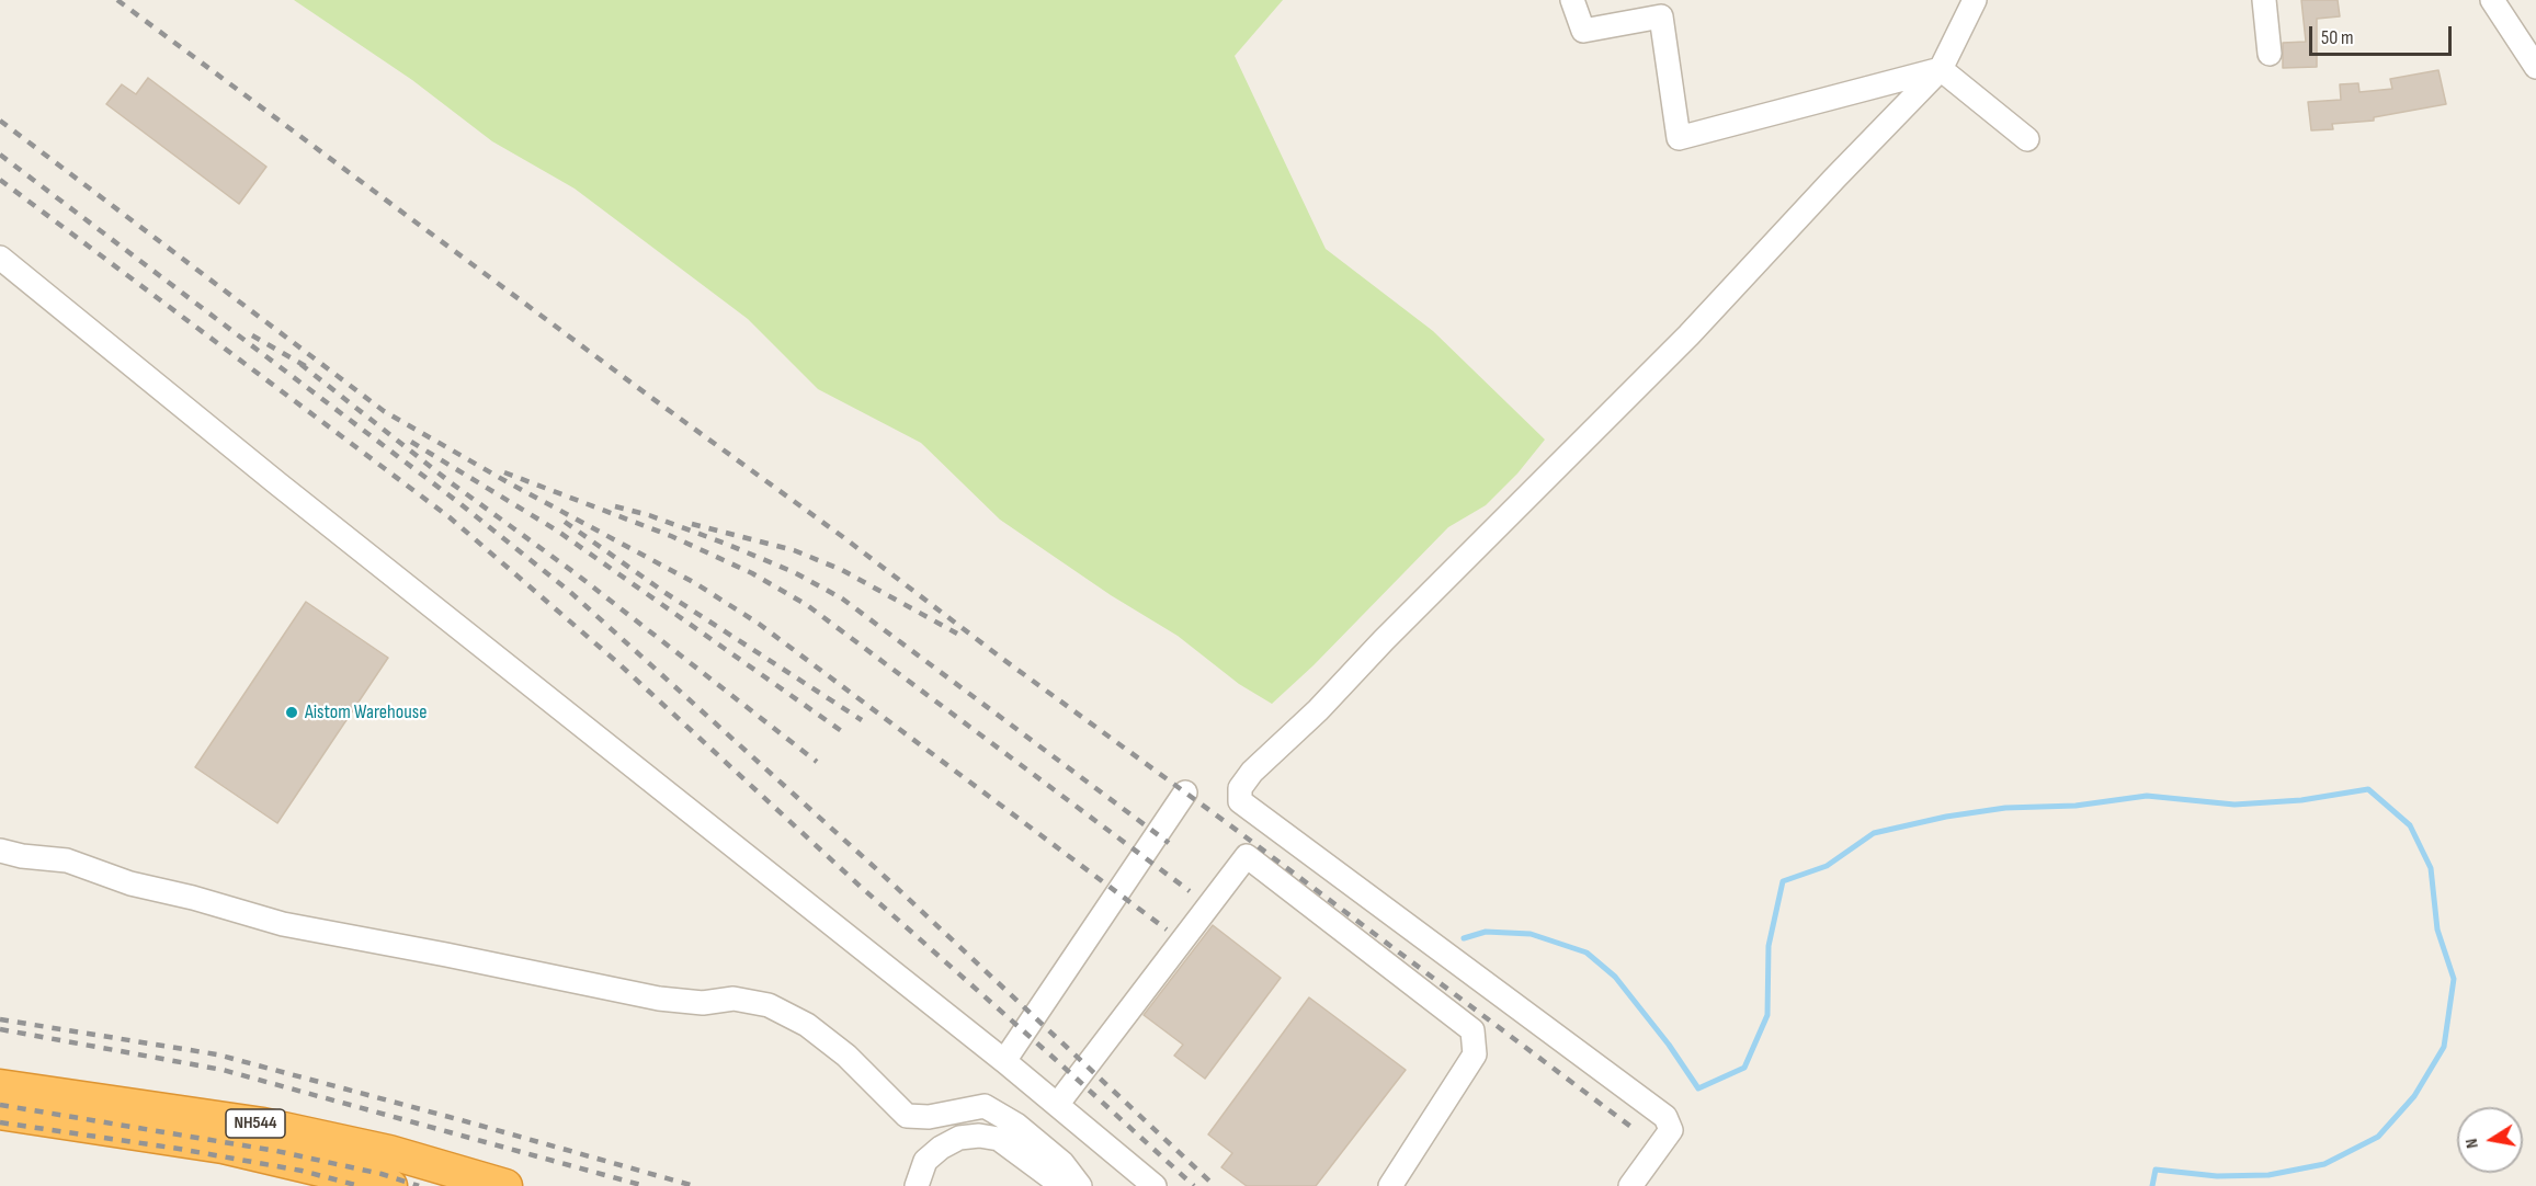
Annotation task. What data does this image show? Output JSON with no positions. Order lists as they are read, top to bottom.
{
  "streets": {
    "highway": ["NH544"]
  },
  "places": ["Aistom Warehouse"],
  "scale_bar": "50 m",
  "north": "left"
}
